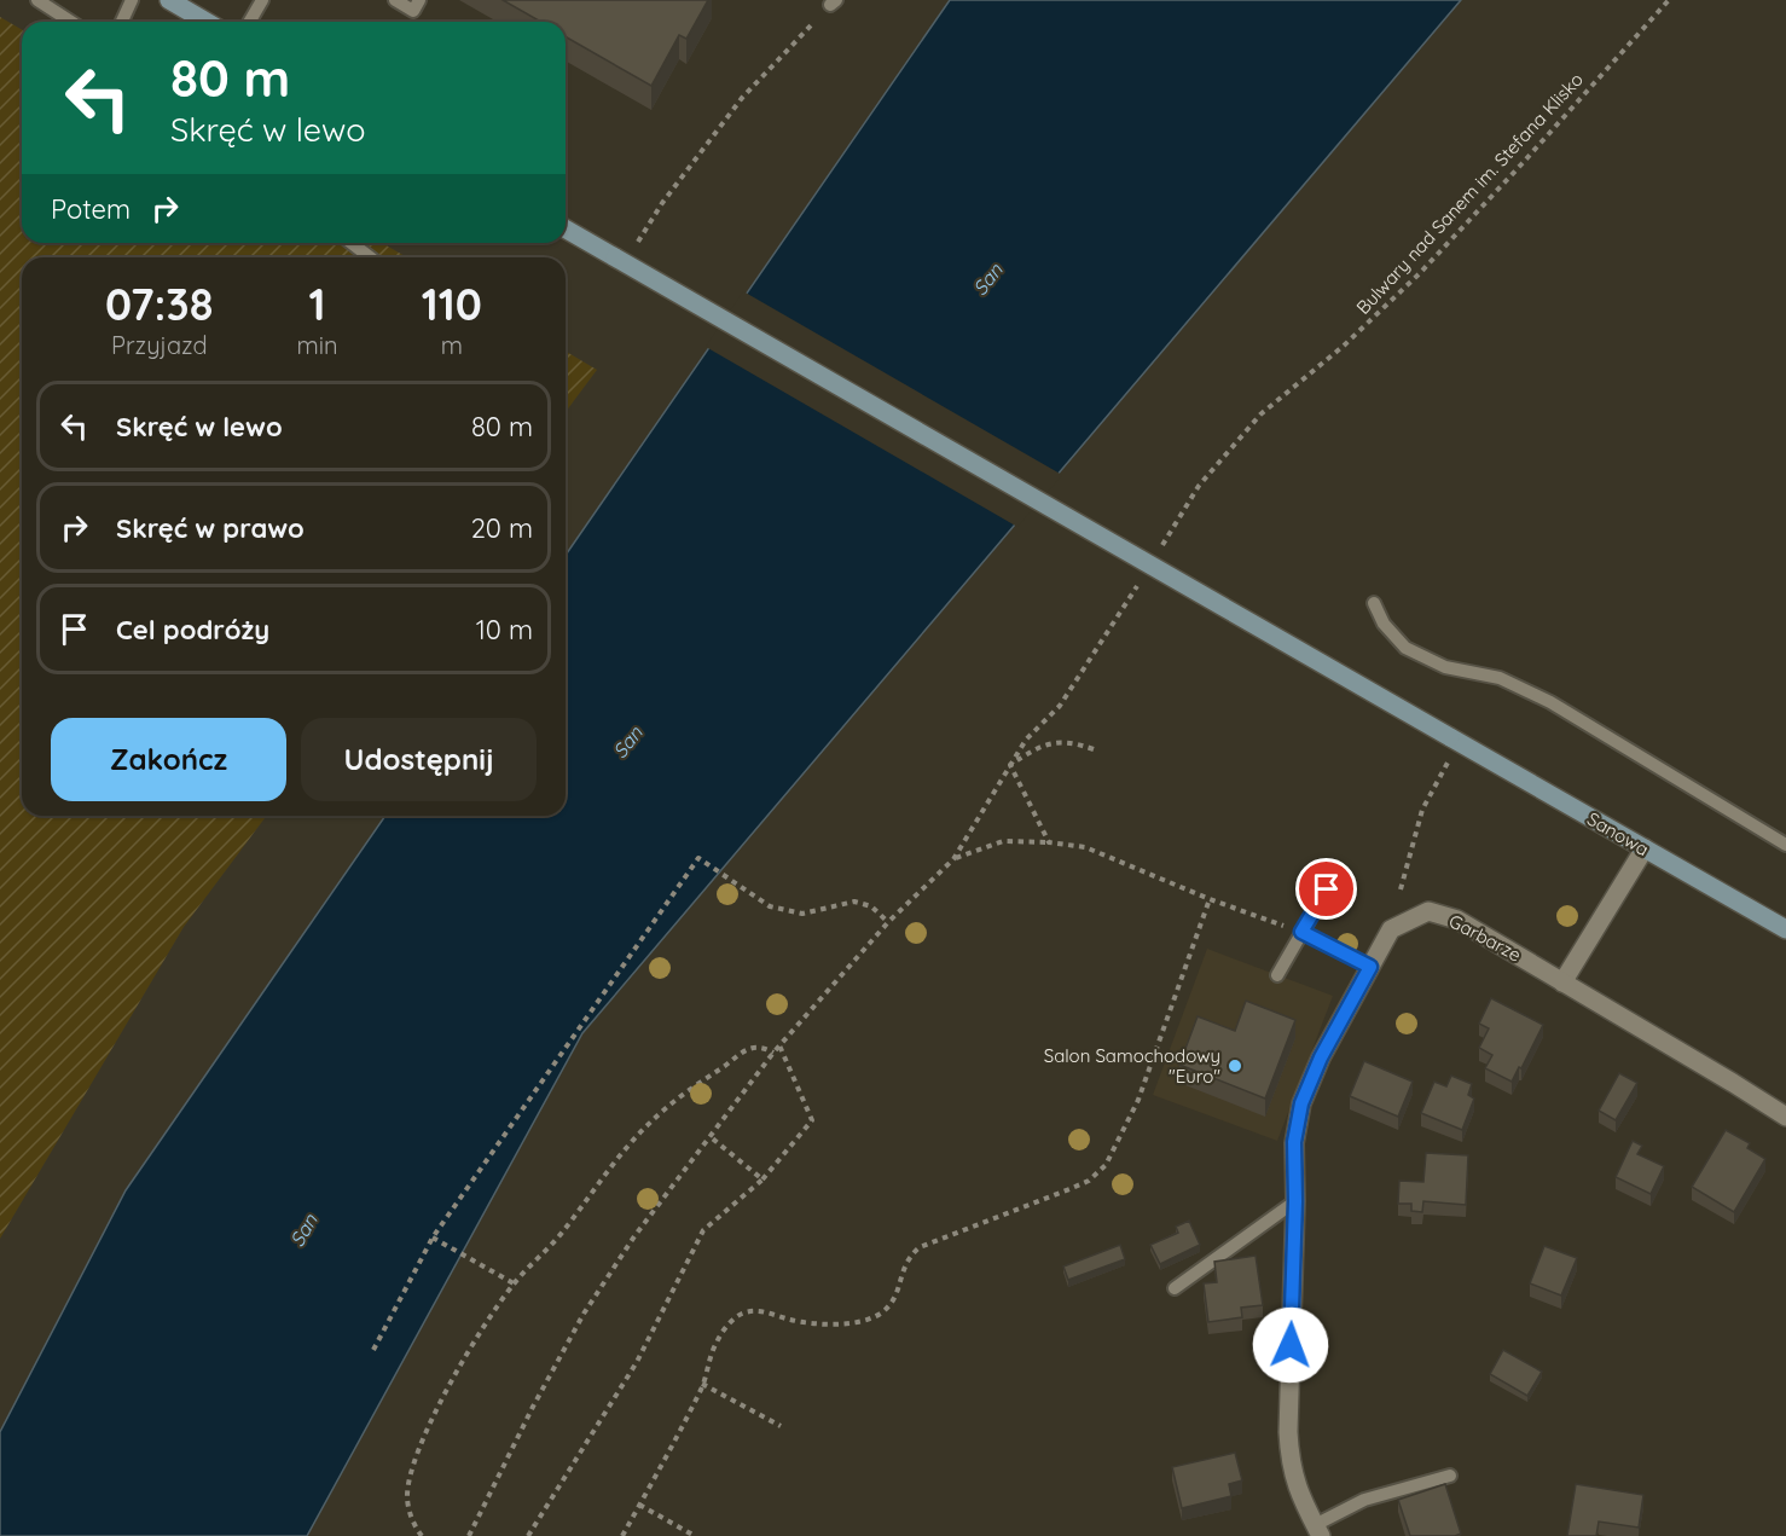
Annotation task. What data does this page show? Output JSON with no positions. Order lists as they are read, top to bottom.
{
  "streets": {
    "main road": ["Sanowa"],
    "street": ["Garbarze"],
    "path": ["Bulwary nad Sanem im. Stefana Klisko"]
  },
  "water": ["San"],
  "places": ["Salon Samochodowy \"Euro\""],
  "page": {
    "turn": ["80 m", "Skręć w lewo"],
    "then": "Potem",
    "eta": [
      "07:38",
      "Przyjazd",
      "1",
      "min",
      "110",
      "m"
    ],
    "list": [
      {
        "name": "Skręć w lewo",
        "value": "80 m"
      },
      {
        "name": "Skręć w prawo",
        "value": "20 m"
      },
      {
        "name": "Cel podróży",
        "value": "10 m"
      }
    ],
    "buttons": ["Zakończ", "Udostępnij"]
  }
}
